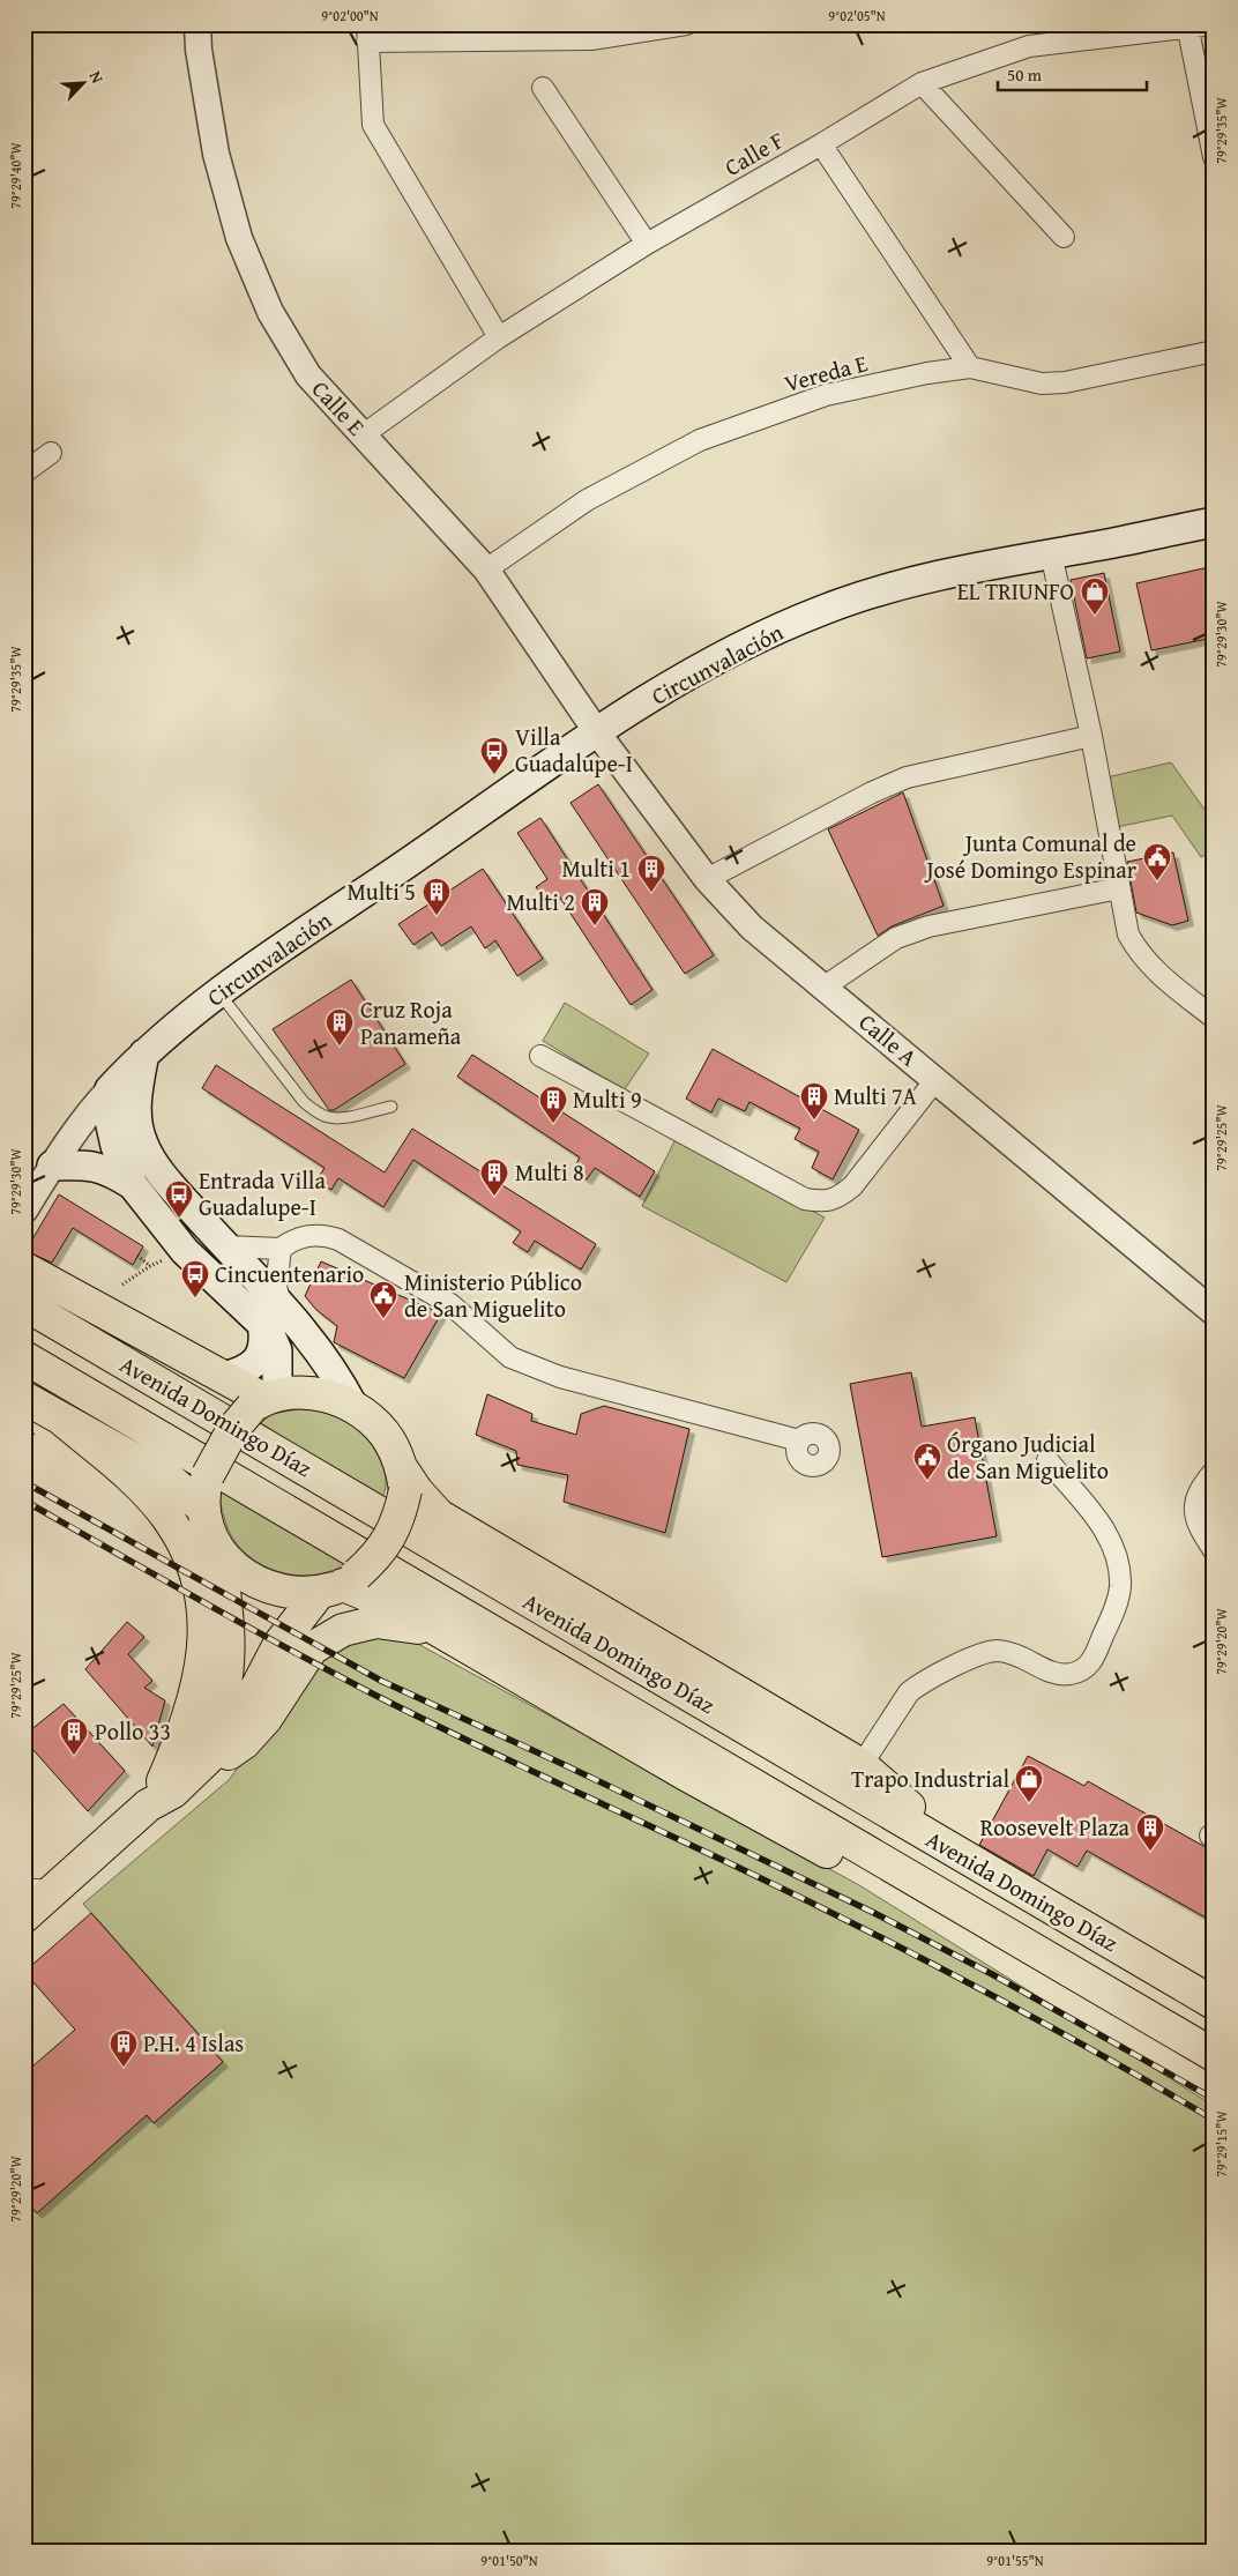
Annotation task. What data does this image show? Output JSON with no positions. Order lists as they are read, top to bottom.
{
  "streets": {
    "main road": ["Circunvalación", "Avenida Domingo Díaz"],
    "street": [
      "Calle F",
      "Vereda E",
      "Calle E",
      "Calle A"
    ]
  },
  "crossings": [
    ["Calle F", "Calle E"],
    ["Vereda E", "Calle E"],
    ["Calle E", "Circunvalación"],
    ["Calle E", "Calle A"],
    ["Circunvalación", "Calle A"]
  ],
  "places": {
    "shop": ["EL TRIUNFO", "Trapo Industrial"],
    "bus stop": ["Villa Guadalupe-I", "Entrada Villa Guadalupe-I", "Cincuentenario"],
    "public building": ["Junta Comunal de José Domingo Espinar", "Ministerio Público de San Miguelito", "Órgano Judicial de San Miguelito"],
    "building": [
      "Multi 1",
      "Multi 5",
      "Multi 2",
      "Cruz Roja Panameña",
      "Multi 7A",
      "Multi 9",
      "Multi 8",
      "Pollo 33",
      "Roosevelt Plaza",
      "P.H. 4 Islas"
    ]
  },
  "scale_bar": "50 m",
  "north": "top right",
  "coordinates": [
    "9°02'00\"N",
    "9°02'05\"N",
    "79°29'35\"W",
    "79°29'40\"W",
    "79°29'30\"W",
    "79°29'25\"W",
    "79°29'20\"W",
    "79°29'15\"W",
    "9°01'50\"N",
    "9°01'55\"N"
  ]
}
